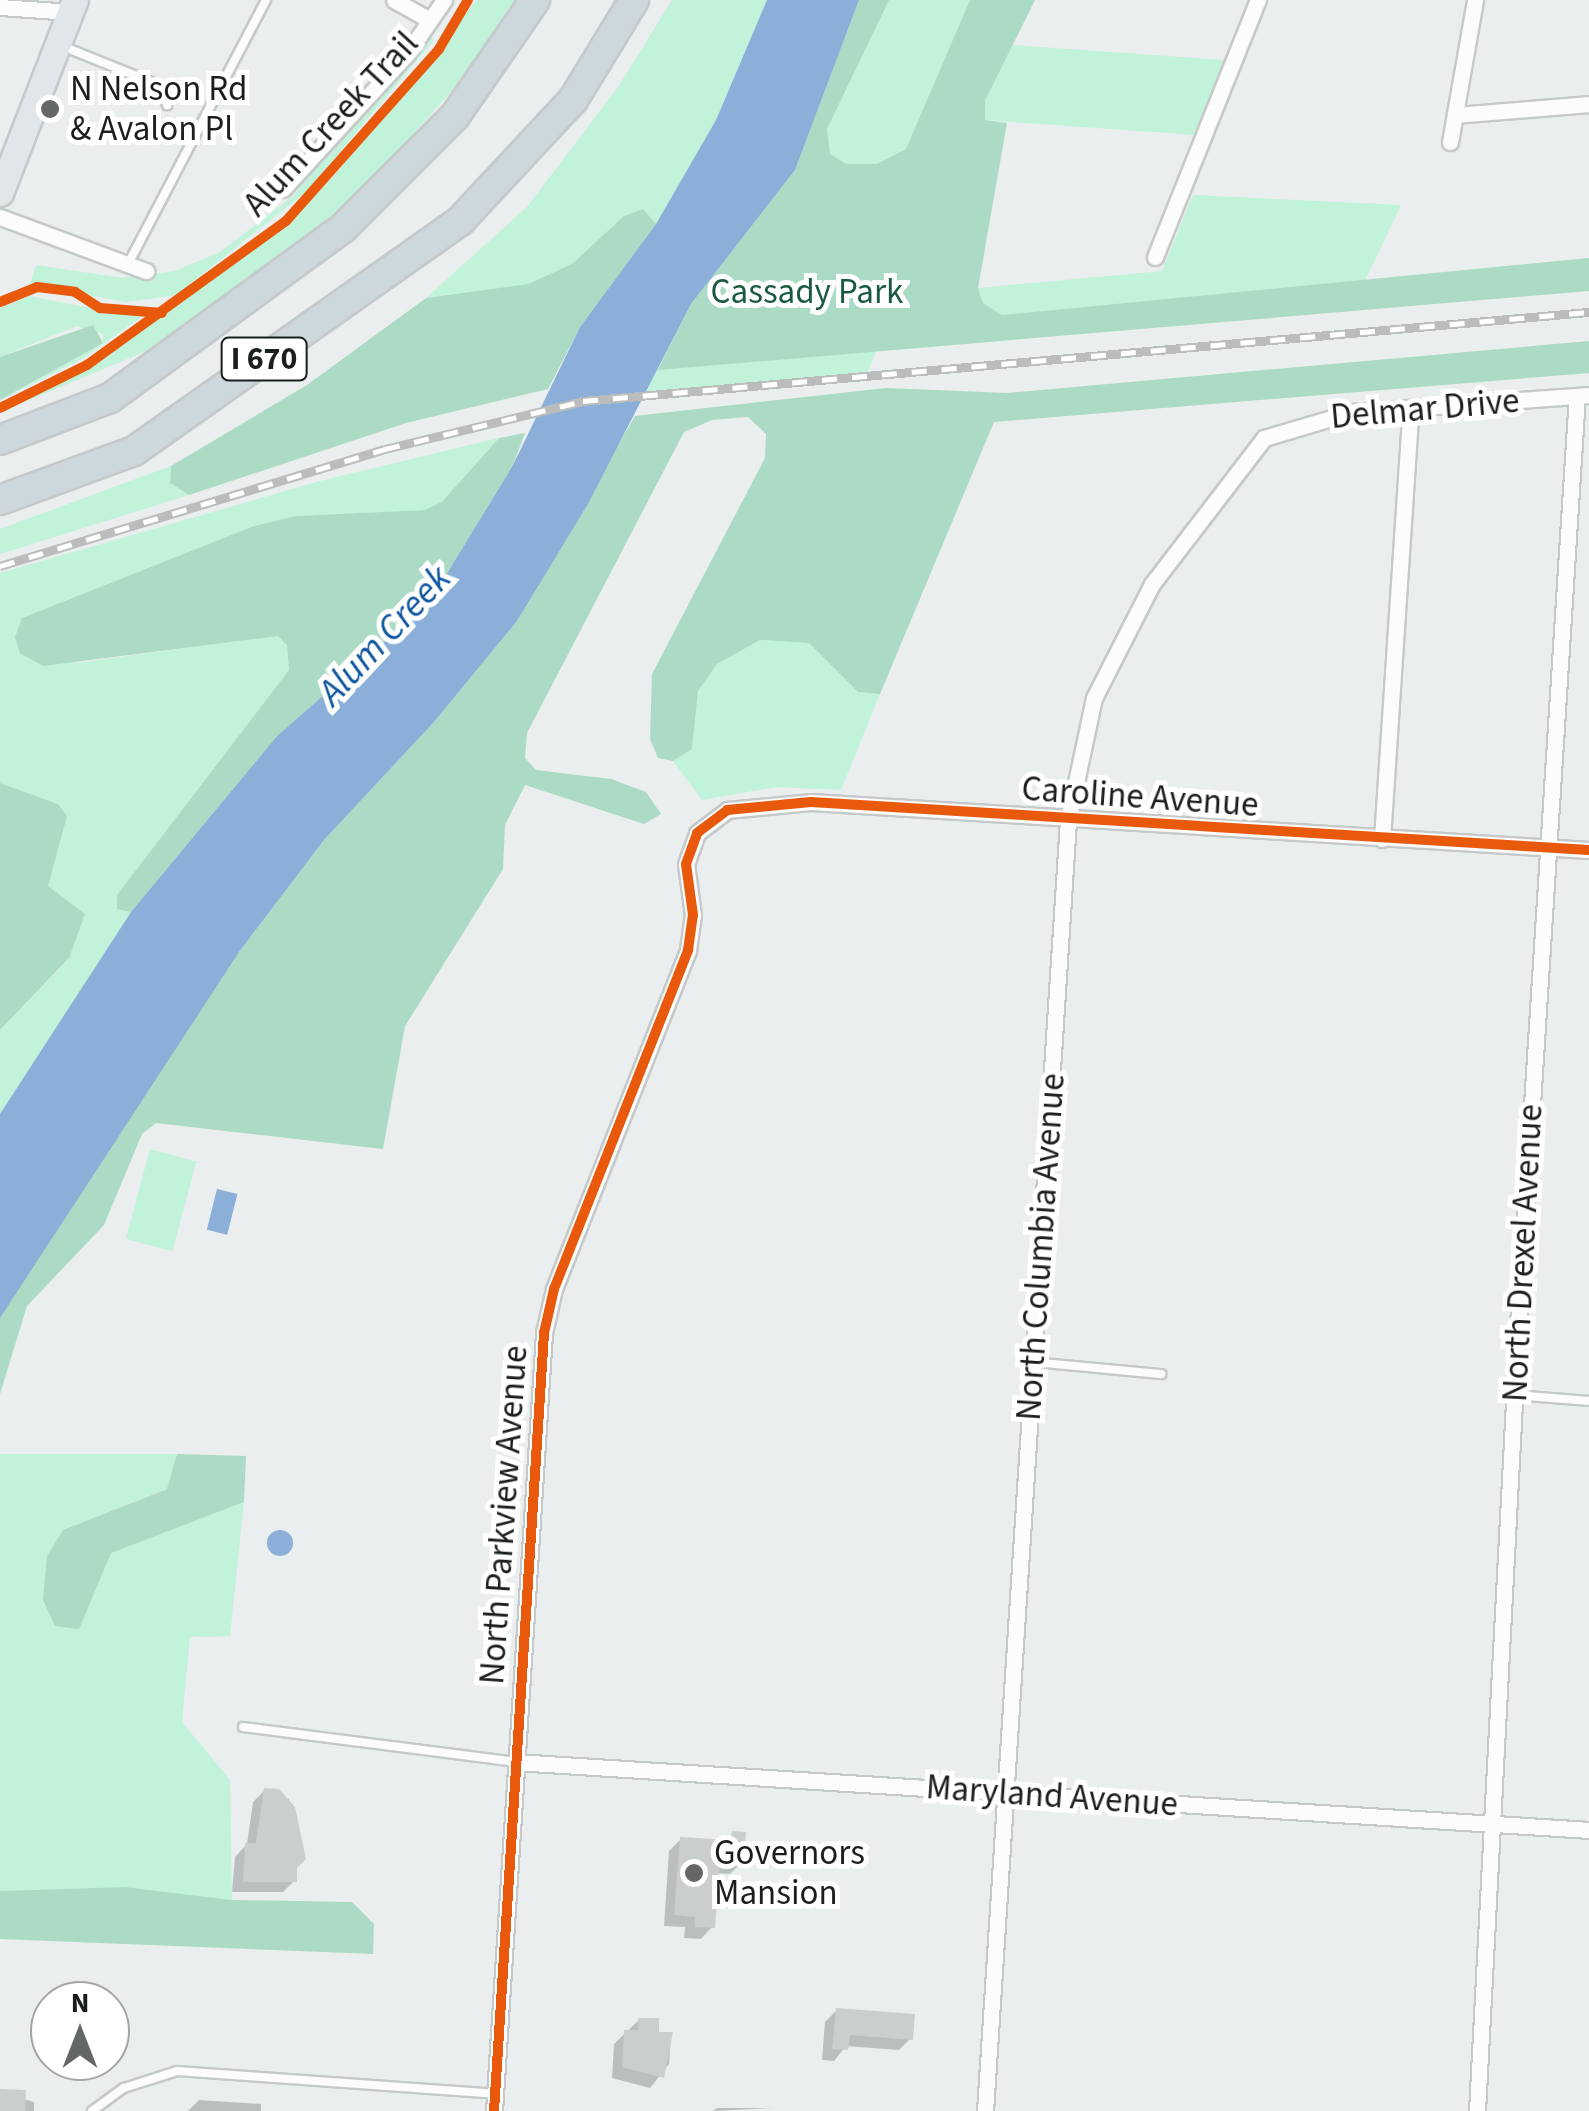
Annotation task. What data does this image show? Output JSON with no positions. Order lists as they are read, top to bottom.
{
  "streets": {
    "highway": ["I 670"],
    "street": [
      "Delmar Drive",
      "Caroline Avenue",
      "North Columbia Avenue",
      "North Drexel Avenue",
      "North Parkview Avenue",
      "Maryland Avenue"
    ],
    "cycle path": ["Alum Creek Trail"]
  },
  "crossings": [
    ["Delmar Drive", "North Columbia Avenue"],
    ["Delmar Drive", "North Drexel Avenue"],
    ["Caroline Avenue", "North Columbia Avenue"],
    ["Caroline Avenue", "North Drexel Avenue"],
    ["Caroline Avenue", "North Parkview Avenue"],
    ["North Columbia Avenue", "Maryland Avenue"],
    ["North Drexel Avenue", "Maryland Avenue"],
    ["North Parkview Avenue", "Maryland Avenue"]
  ],
  "water": ["Alum Creek"],
  "parks": ["Cassady Park"],
  "places": ["N Nelson Rd & Avalon Pl", "Governors Mansion"],
  "north": "top"
}
